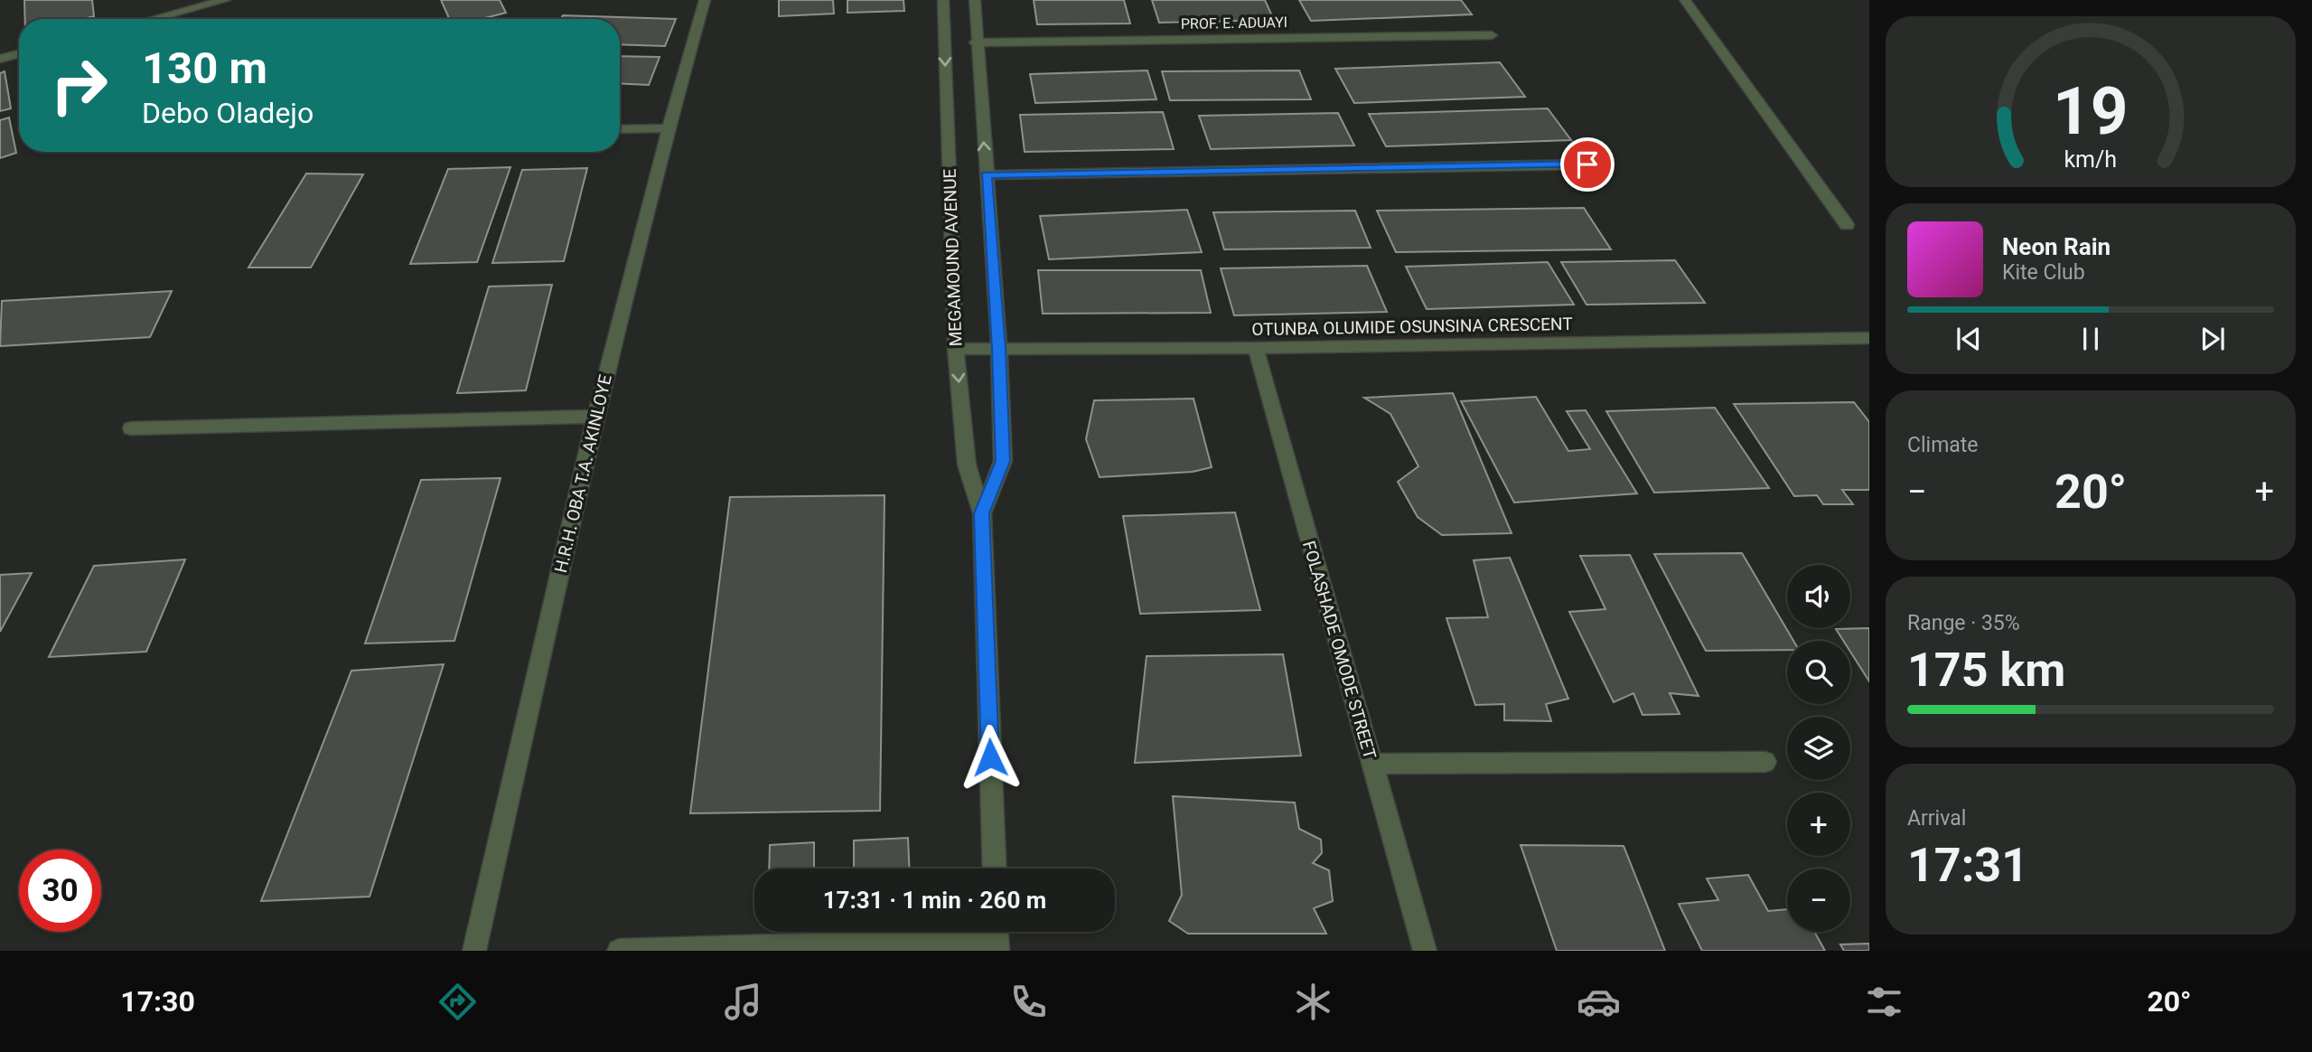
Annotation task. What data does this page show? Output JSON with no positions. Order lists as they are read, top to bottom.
{
  "streets": {
    "street": [
      "PROF. E. ADUAYI",
      "MEGAMOUND AVENUE",
      "OTUNBA OLUMIDE OSUNSINA CRESCENT",
      "H.R.H. OBA T.A. AKINLOYE",
      "FOLASHADE OMODE STREET"
    ]
  },
  "crossings": [
    ["PROF. E. ADUAYI", "MEGAMOUND AVENUE"],
    ["MEGAMOUND AVENUE", "OTUNBA OLUMIDE OSUNSINA CRESCENT"],
    ["OTUNBA OLUMIDE OSUNSINA CRESCENT", "FOLASHADE OMODE STREET"]
  ],
  "page": {
    "turn": ["130 m", "Debo Oladejo"],
    "song": ["Neon Rain", "Kite Club"],
    "tile": [
      "Climate",
      ["Range · 35%", "175 km"],
      ["Arrival", "17:31"]
    ],
    "heat": ["−", "20°", "+"],
    "map_buttons": ["+", "−"],
    "limit": "30",
    "trip": "17:31 · 1 min · 260 m",
    "tabs": ["17:30", "20°"],
    "gauge": ["19", "km/h"]
  }
}
